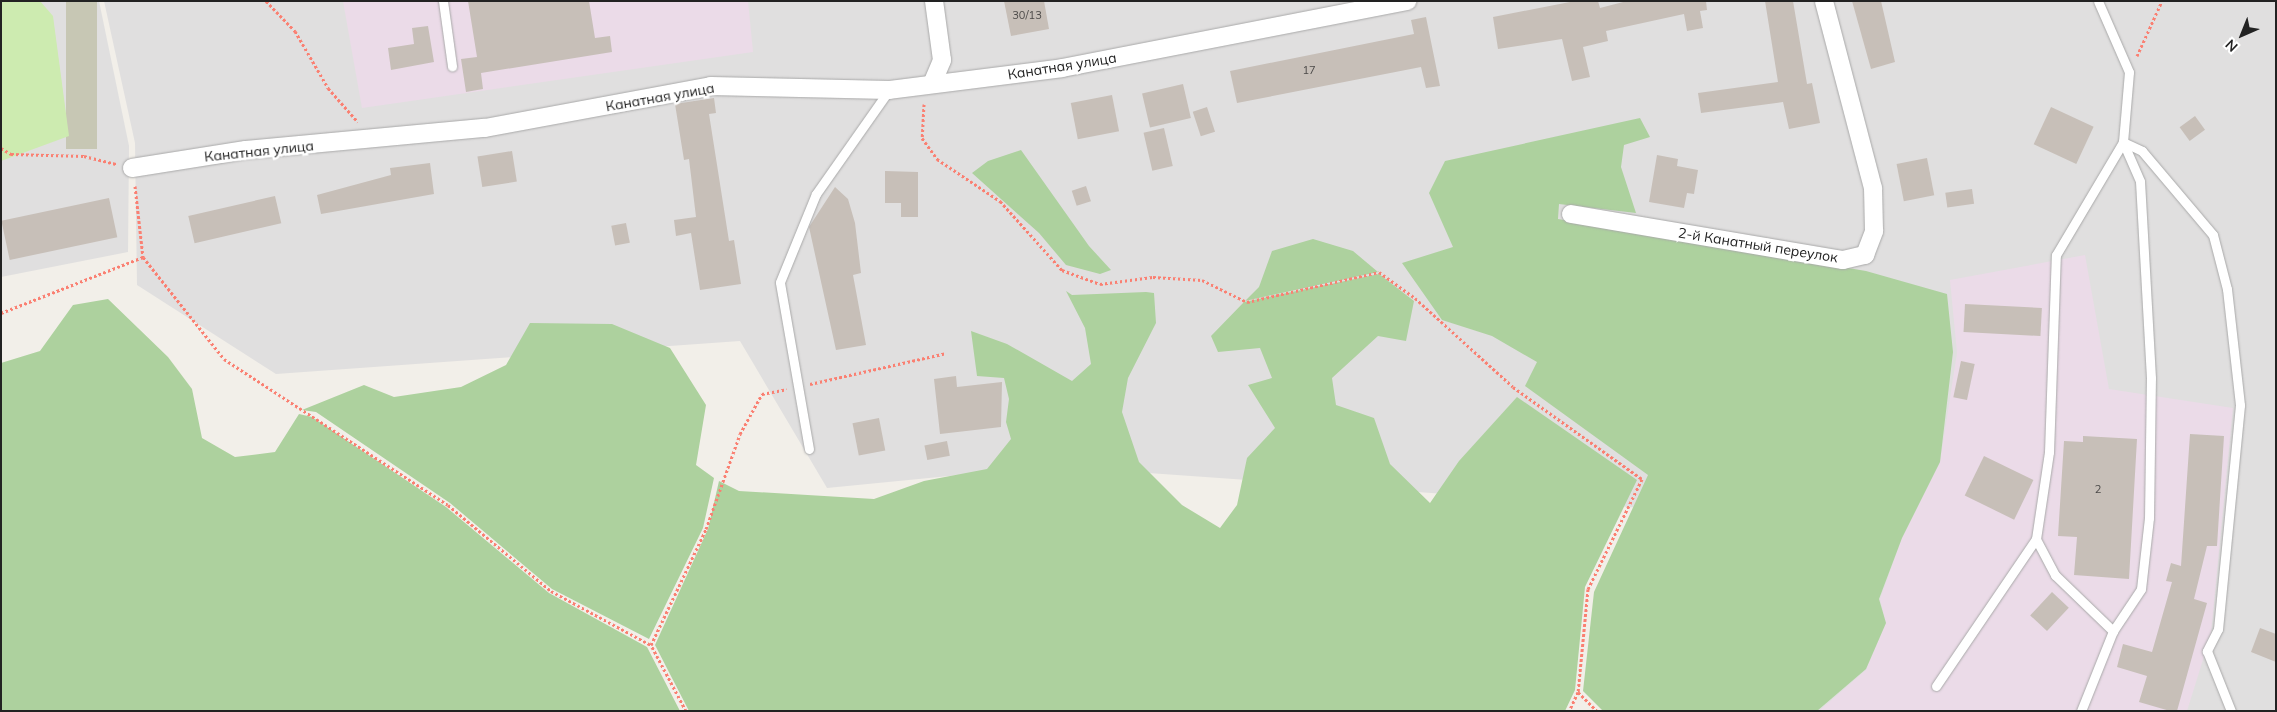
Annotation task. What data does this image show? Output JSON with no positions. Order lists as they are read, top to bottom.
{
  "streets": {
    "street": ["Канатная улица", "2-й Канатный переулок"]
  },
  "house_numbers": ["30/13", "17", "2"],
  "north": "bottom left"
}
